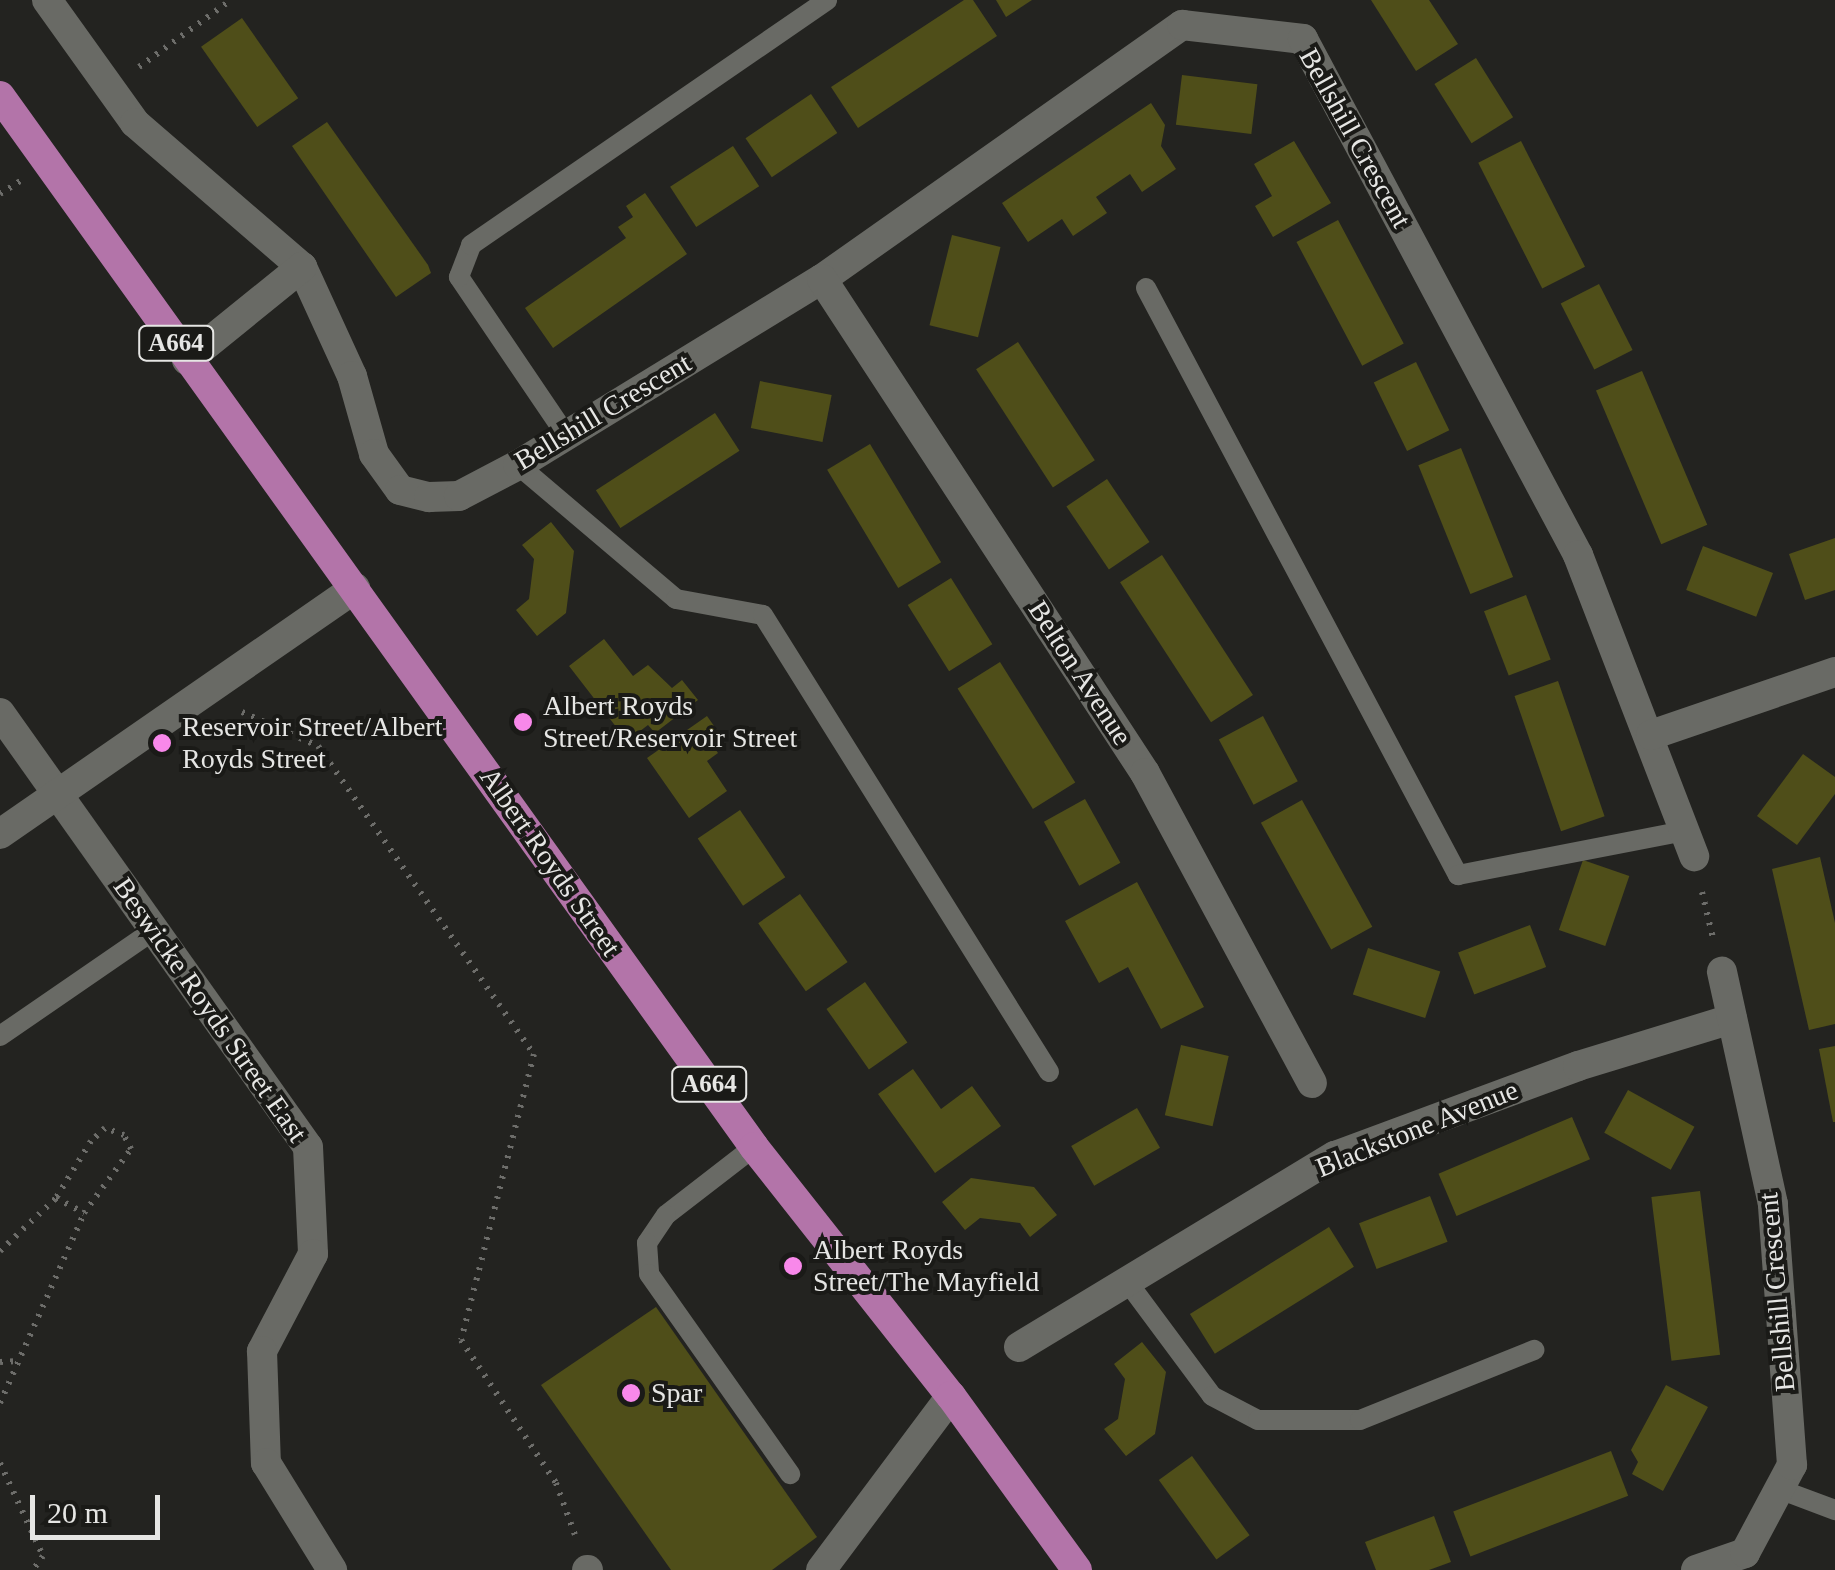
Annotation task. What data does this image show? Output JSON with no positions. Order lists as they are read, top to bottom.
{
  "streets": {
    "main road": ["A664", "Albert Royds Street"],
    "street": [
      "Bellshill Crescent",
      "Belton Avenue",
      "Beswicke Royds Street East",
      "Blackstone Avenue"
    ]
  },
  "crossings": [
    ["Bellshill Crescent", "Belton Avenue"],
    ["Bellshill Crescent", "Blackstone Avenue"]
  ],
  "places": [
    "Albert Royds Street/Reservoir Street",
    "Reservoir Street/Albert Royds Street",
    "Albert Royds Street/The Mayfield",
    "Spar"
  ],
  "scale_bar": "20 m"
}
